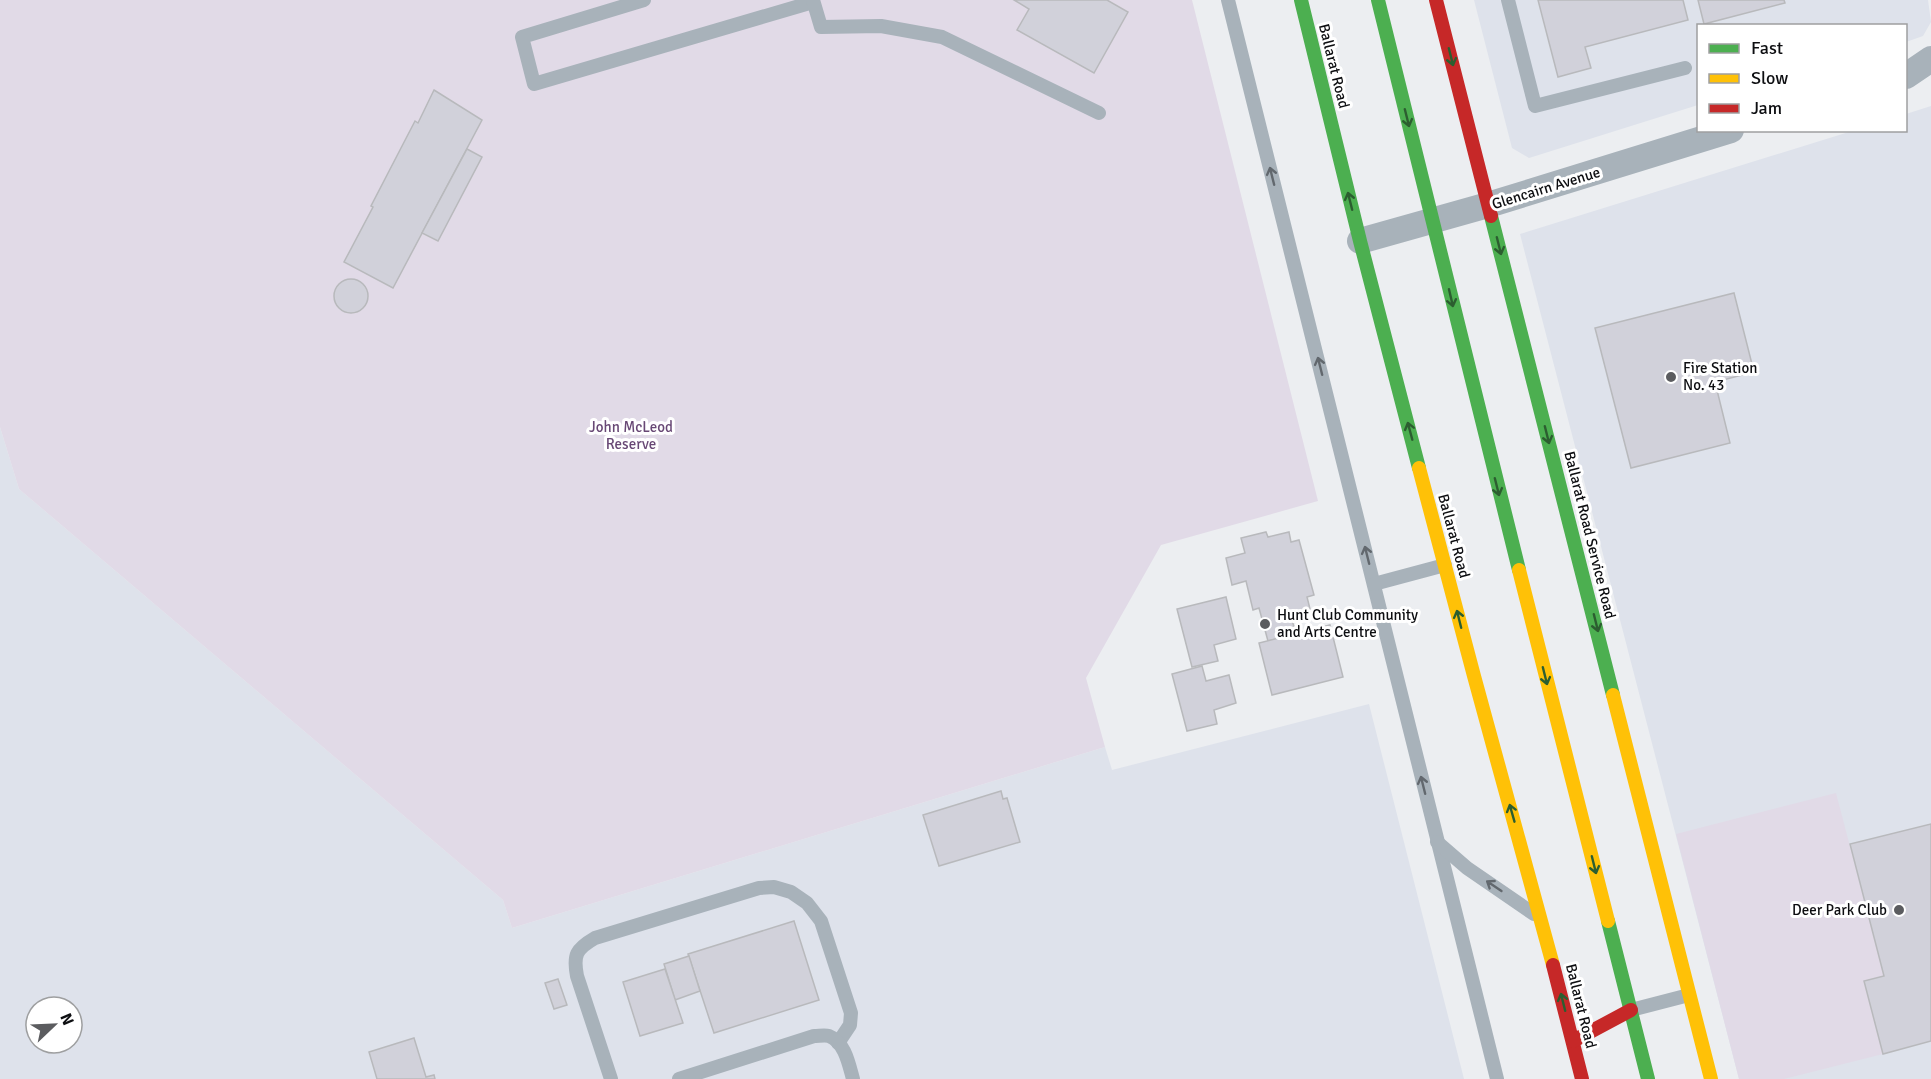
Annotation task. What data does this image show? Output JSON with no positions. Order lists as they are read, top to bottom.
{
  "streets": {
    "main road": ["Ballarat Road", "Ballarat Road Service Road"],
    "street": ["Glencairn Avenue"]
  },
  "crossings": [
    ["Ballarat Road", "Glencairn Avenue"],
    ["Glencairn Avenue", "Ballarat Road Service Road"]
  ],
  "parks": ["John McLeod Reserve"],
  "places": ["Fire Station No. 43", "Hunt Club Community and Arts Centre", "Deer Park Club"],
  "legend": ["Fast", "Slow", "Jam"],
  "north": "top right"
}
